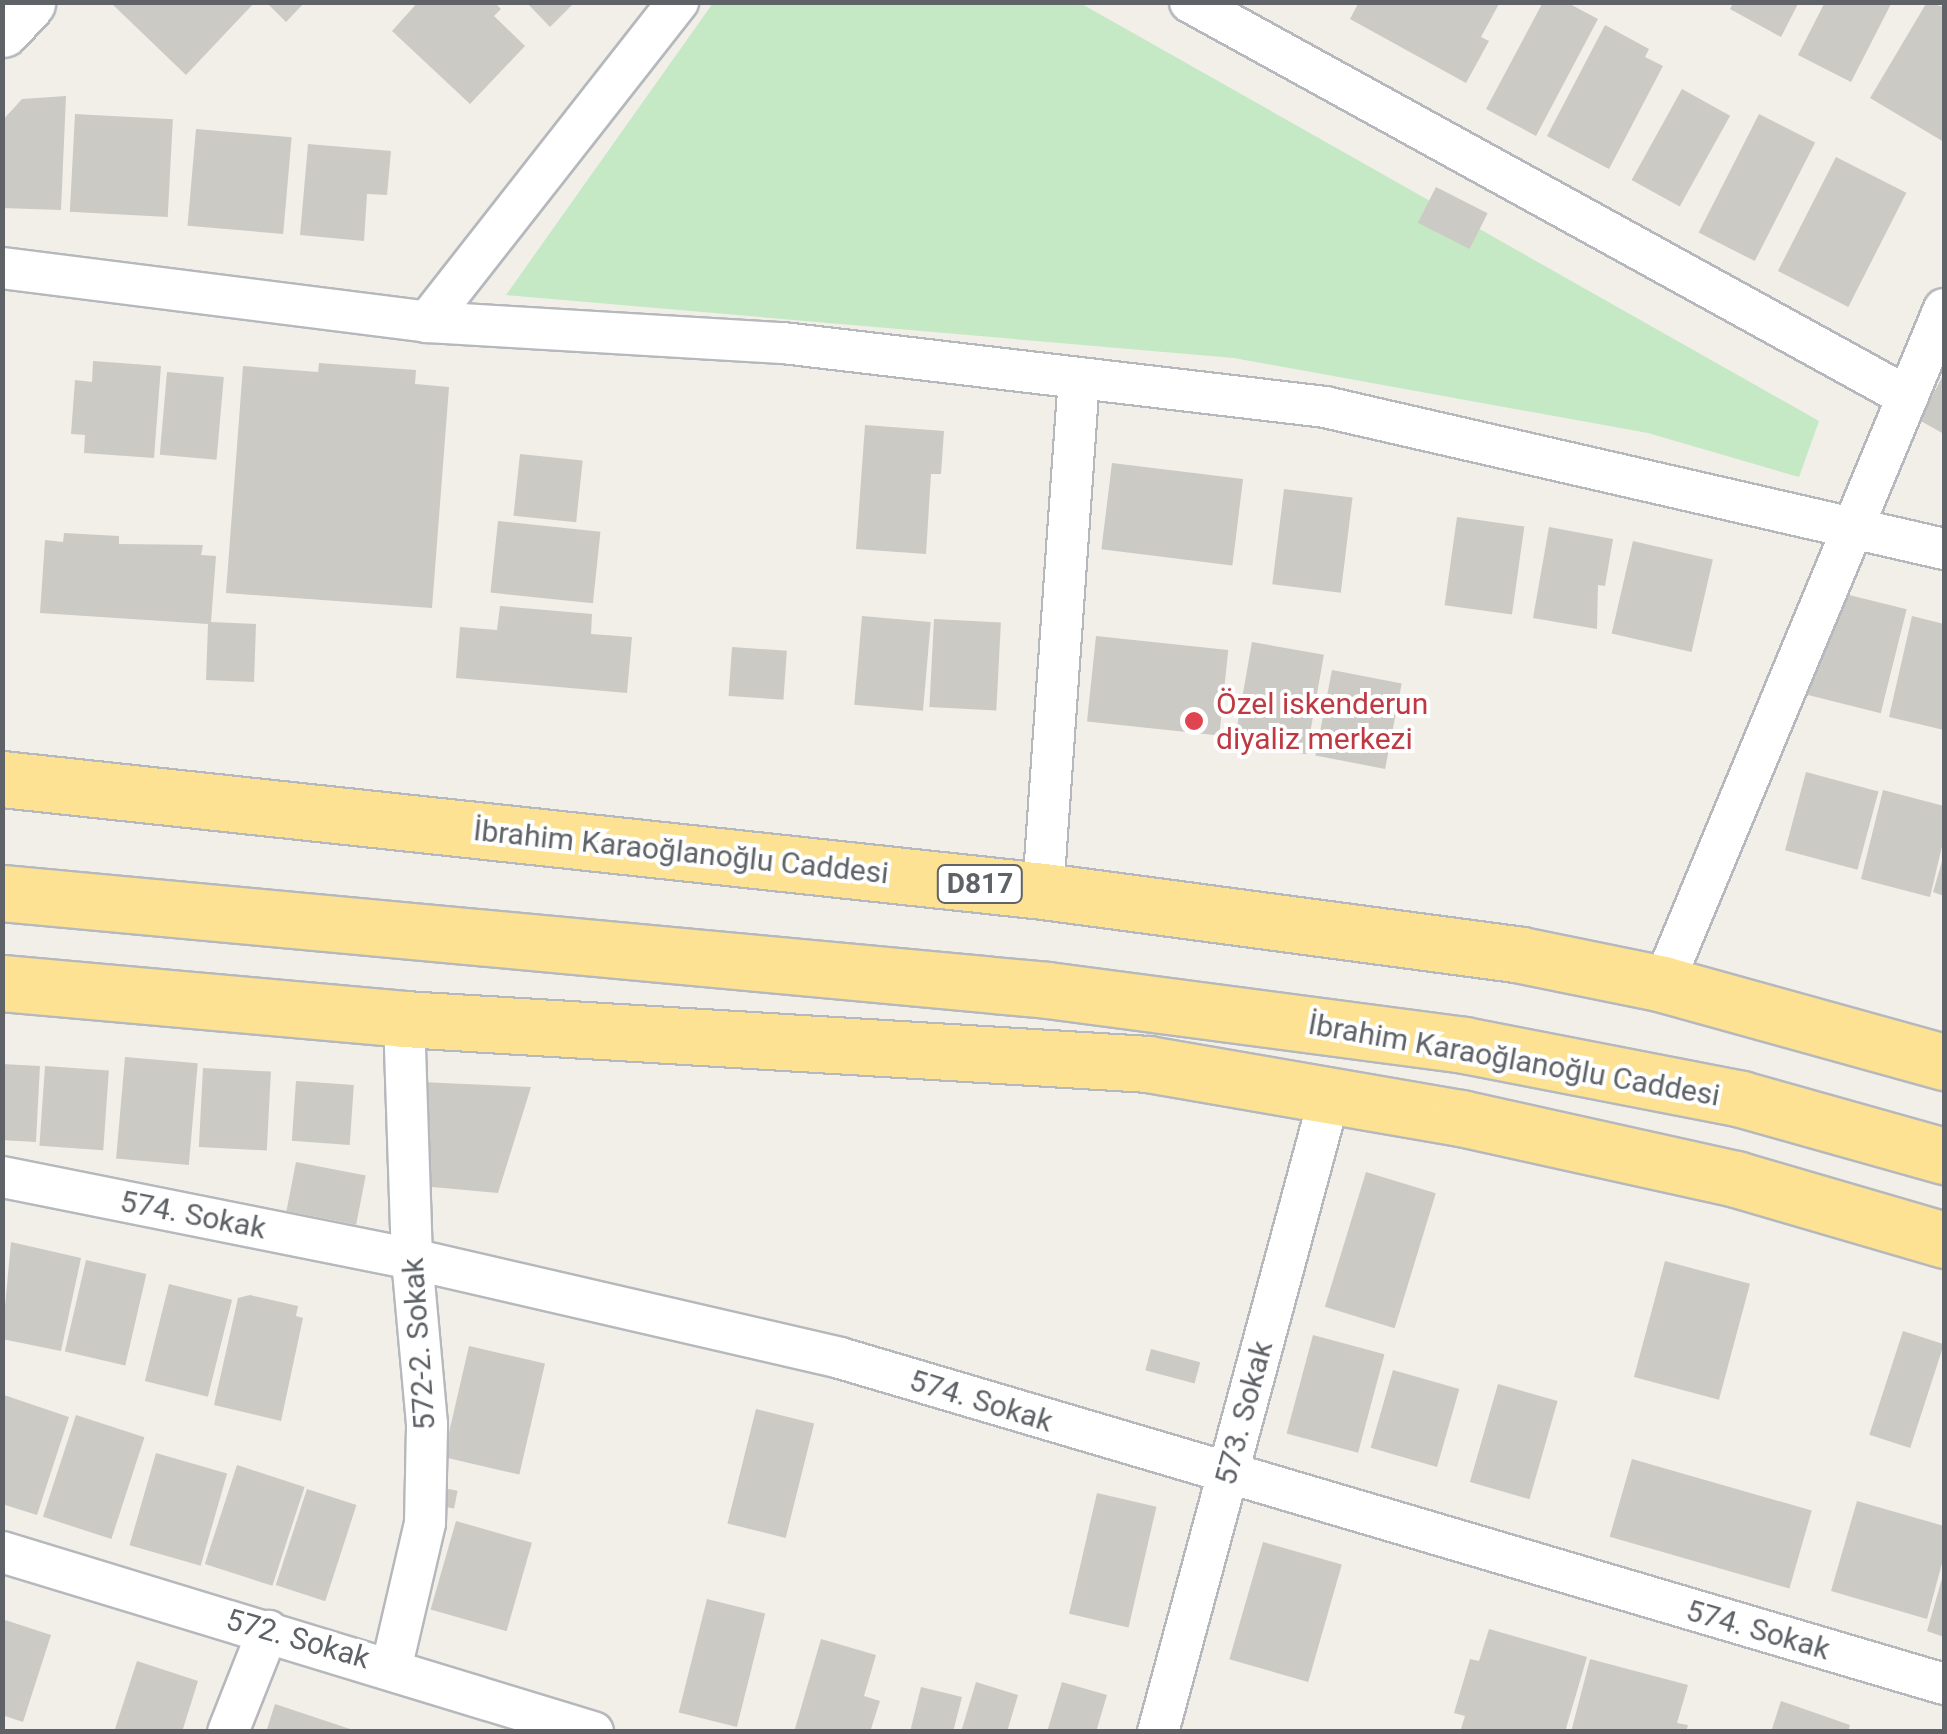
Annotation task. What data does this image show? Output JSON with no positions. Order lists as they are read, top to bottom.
{
  "streets": {
    "highway": ["İbrahim Karaoğlanoğlu Caddesi", "D817"],
    "street": [
      "574. Sokak",
      "572-2. Sokak",
      "573. Sokak",
      "572. Sokak"
    ]
  },
  "crossings": [
    ["574. Sokak", "572-2. Sokak"],
    ["574. Sokak", "573. Sokak"],
    ["572-2. Sokak", "572. Sokak"]
  ],
  "places": ["Özel iskenderun diyaliz merkezi"]
}
